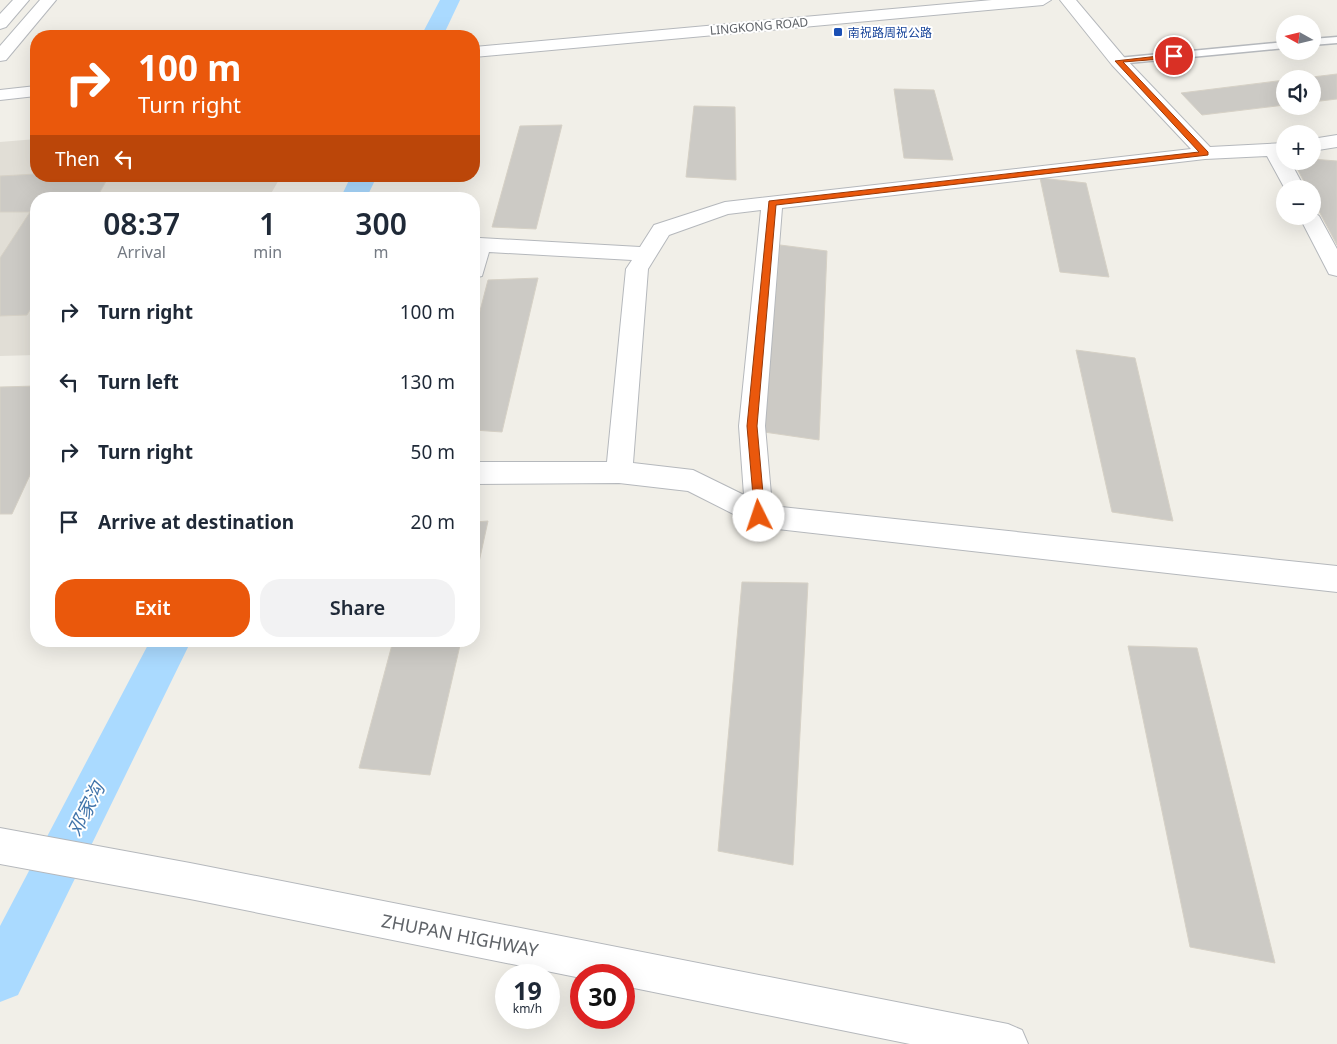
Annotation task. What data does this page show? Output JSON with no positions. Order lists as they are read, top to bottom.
{
  "streets": {
    "street": ["LINGKONG ROAD", "ZHUPAN HIGHWAY"]
  },
  "water": ["邓家沟"],
  "places": {
    "transit": ["南祝路周祝公路"]
  },
  "north": "left",
  "page": {
    "map_buttons": ["+", "−"],
    "turn": ["100 m", "Turn right"],
    "then": "Then",
    "eta": [
      "08:37",
      "Arrival",
      "1",
      "min",
      "300",
      "m"
    ],
    "list": [
      {
        "name": "Turn right",
        "value": "100 m"
      },
      {
        "name": "Turn left",
        "value": "130 m"
      },
      {
        "name": "Turn right",
        "value": "50 m"
      },
      {
        "name": "Arrive at destination",
        "value": "20 m"
      }
    ],
    "buttons": ["Exit", "Share"],
    "speed": "19 km/h",
    "limit": "30"
  }
}
